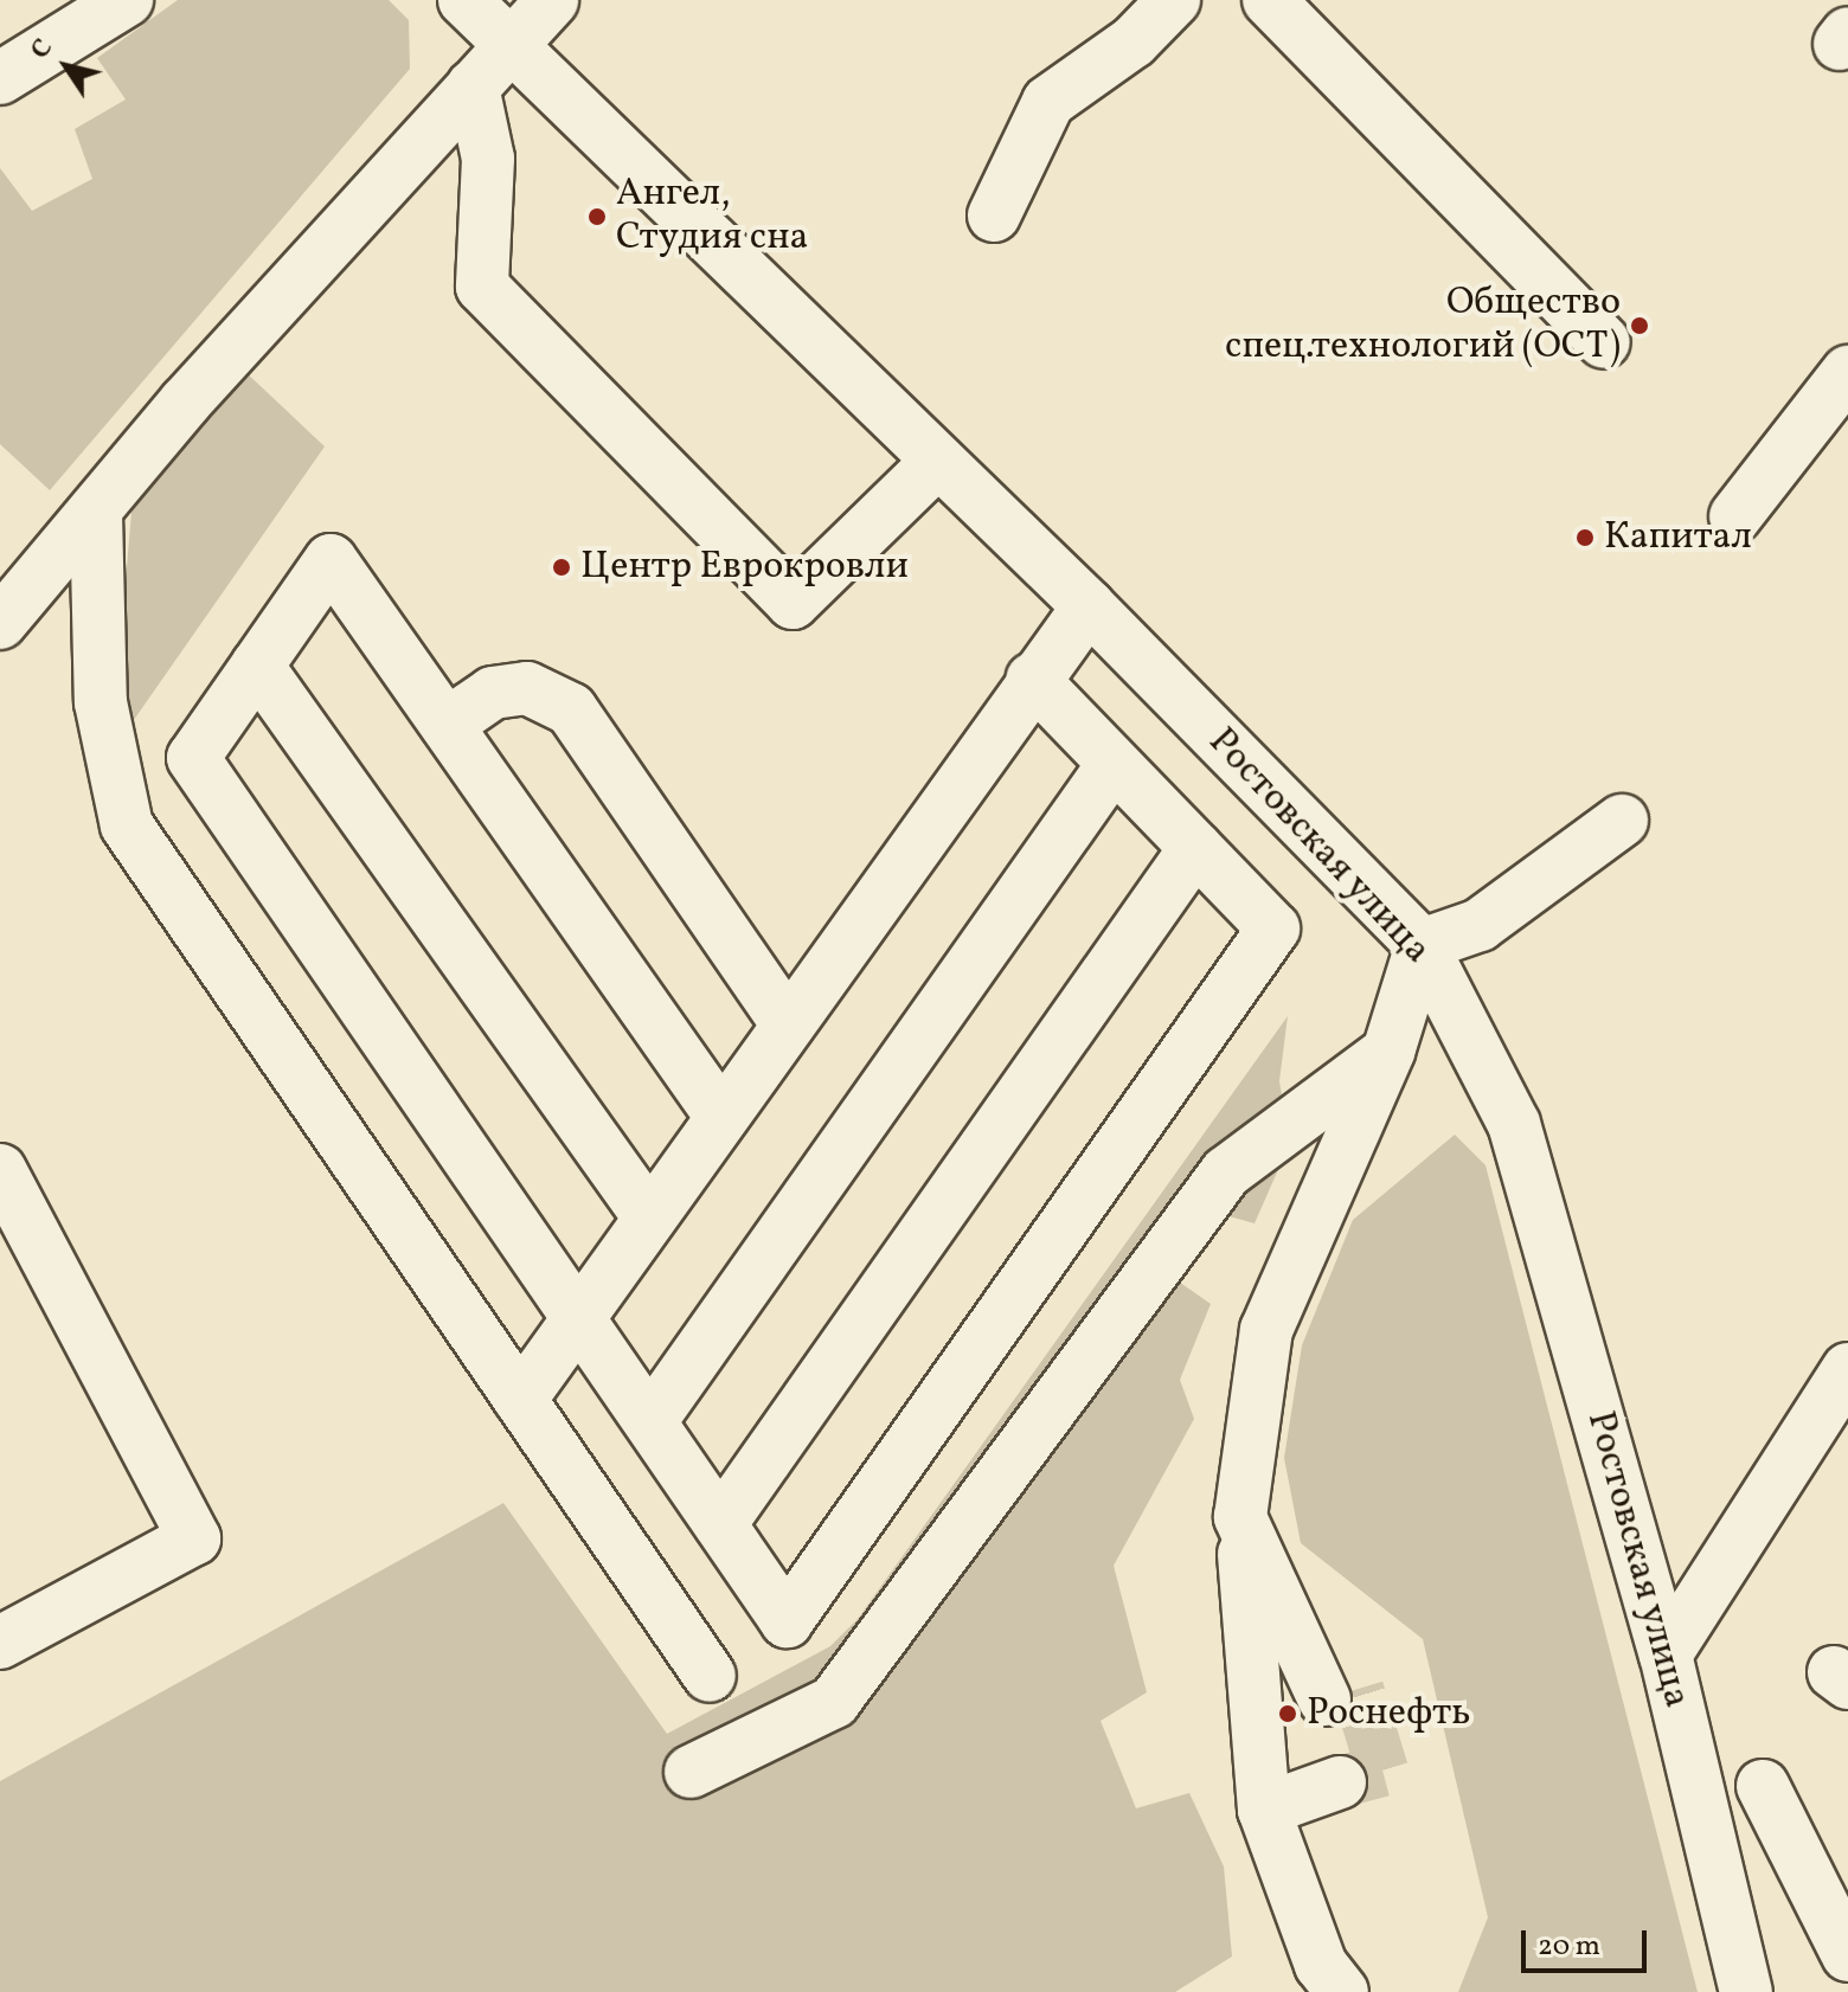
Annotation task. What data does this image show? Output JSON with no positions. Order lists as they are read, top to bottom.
{
  "streets": {
    "street": ["Ростовская улица"]
  },
  "places": [
    "Ангел, Студия сна",
    "Общество спец.технологий (ОСТ)",
    "Капитал",
    "Центр Еврокровли",
    "Роснефть"
  ],
  "scale_bar": "20 m",
  "north": "top left"
}
